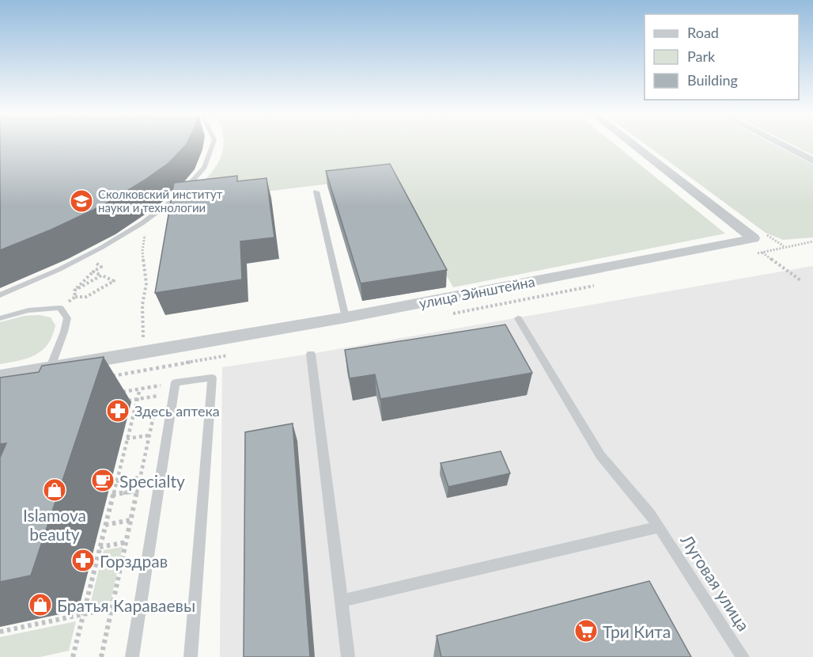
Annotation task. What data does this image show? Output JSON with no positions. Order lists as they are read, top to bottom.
{
  "streets": {
    "street": ["улица Эйнштейна"],
    "lane": ["Луговая улица"]
  },
  "places": {
    "school or university": ["Сколковский институт науки и технологии"],
    "pharmacy": ["Здесь аптека", "Горздрав"],
    "cafe": ["Specialty"],
    "shop": ["Islamova beauty", "Братья Караваевы"],
    "supermarket": ["Три Кита"]
  },
  "legend": ["Road", "Park", "Building"]
}
